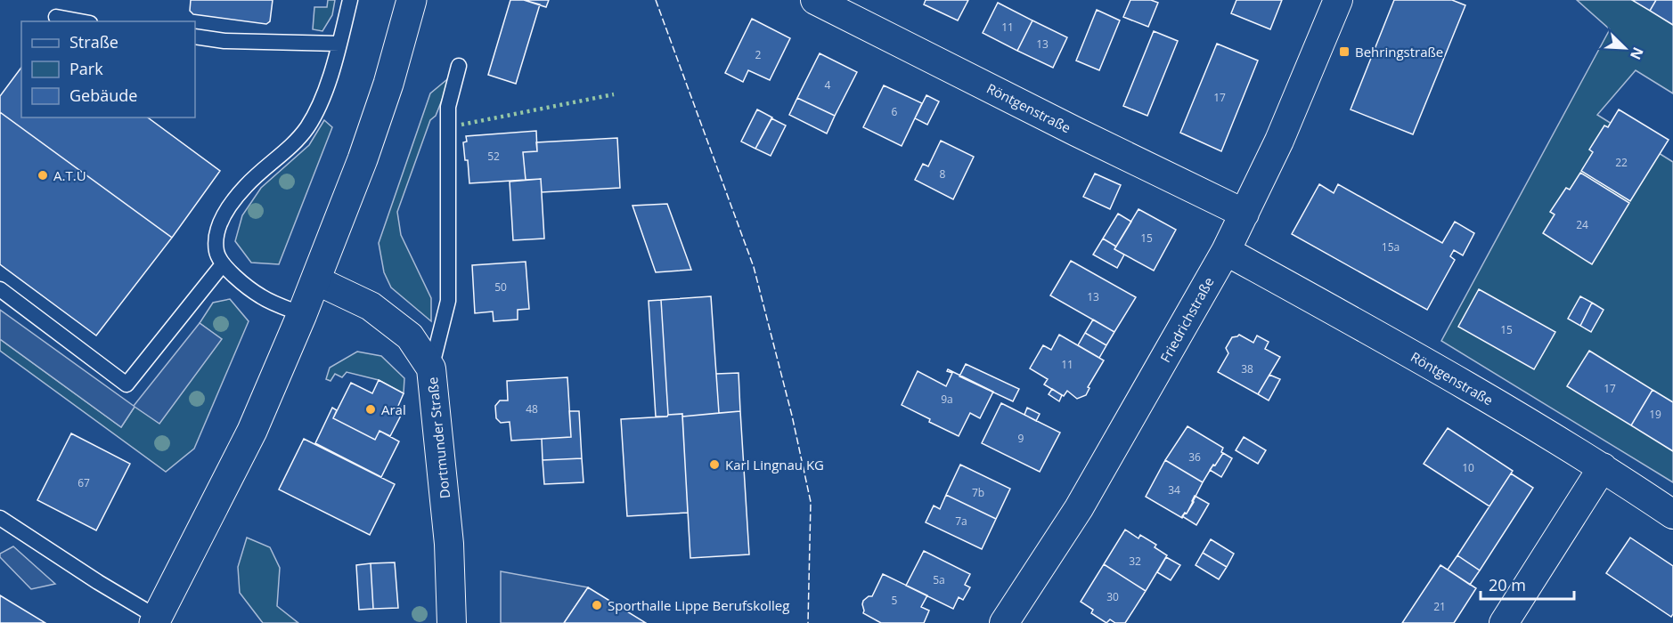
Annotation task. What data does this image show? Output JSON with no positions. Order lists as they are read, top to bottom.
{
  "streets": {
    "street": ["Röntgenstraße", "Friedrichstraße", "Dortmunder Straße"]
  },
  "crossings": [
    ["Röntgenstraße", "Friedrichstraße"]
  ],
  "places": {
    "transit": ["Behringstraße"],
    "other": [
      "A.T.U",
      "Aral",
      "Karl Lingnau KG",
      "Sporthalle Lippe Berufskolleg"
    ]
  },
  "house_numbers": [
    "11",
    "13",
    "2",
    "4",
    "17",
    "6",
    "52",
    "22",
    "8",
    "24",
    "15",
    "15a",
    "50",
    "13",
    "15",
    "11",
    "38",
    "17",
    "9a",
    "48",
    "19",
    "9",
    "36",
    "10",
    "67",
    "34",
    "7b",
    "7a",
    "32",
    "5a",
    "30",
    "5",
    "21"
  ],
  "legend": ["Straße", "Park", "Gebäude"],
  "scale_bar": "20 m",
  "north": "bottom right"
}
